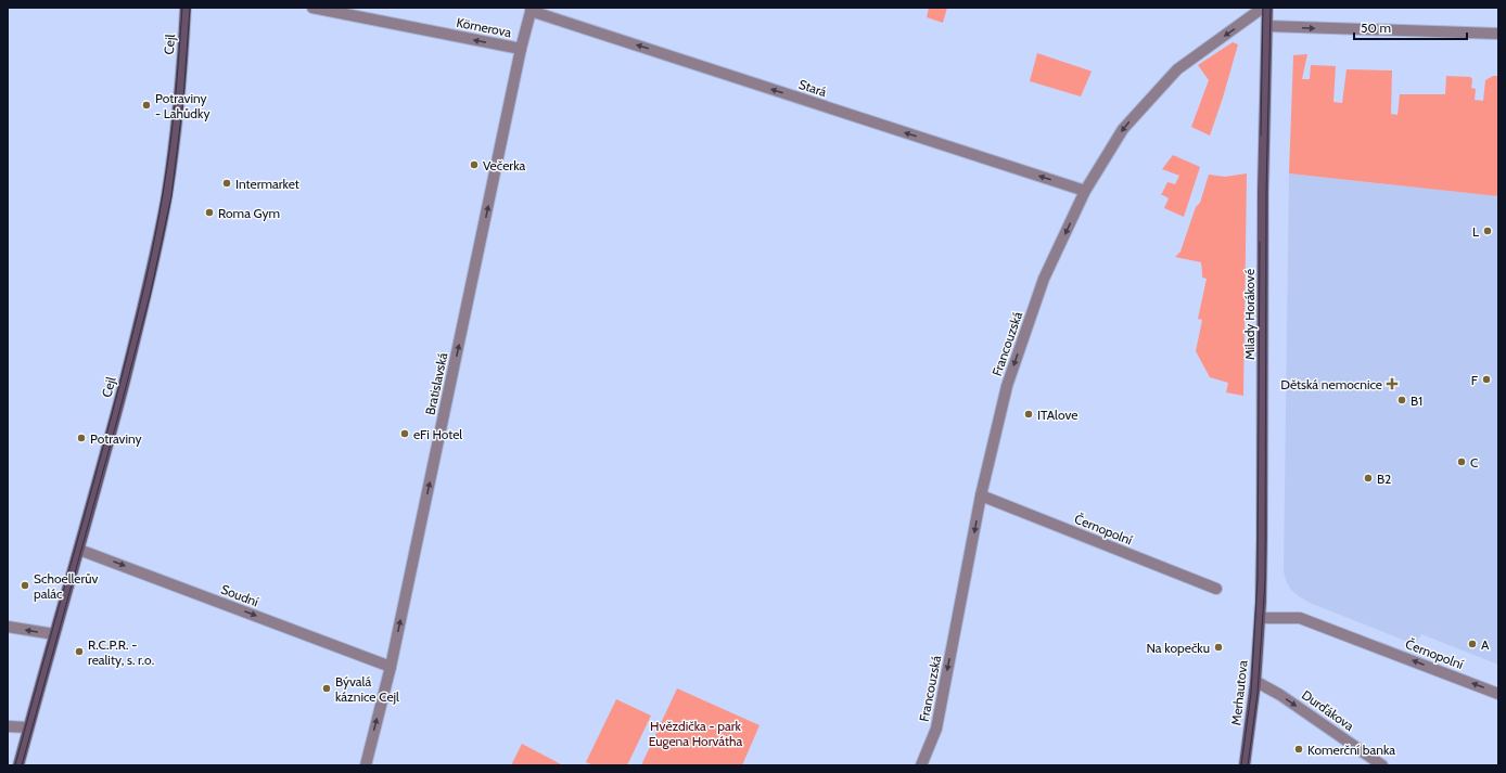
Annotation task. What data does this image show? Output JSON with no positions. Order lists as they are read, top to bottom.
{
  "streets": {
    "street": [
      "Körnerova",
      "Cejl",
      "Stará",
      "Milady Horákové",
      "Francouzská",
      "Bratislavská",
      "Černopolní",
      "Soudní",
      "Merhautova",
      "Durďákova"
    ]
  },
  "crossings": [
    ["Körnerova", "Bratislavská"],
    ["Cejl", "Soudní"],
    ["Stará", "Francouzská"],
    ["Stará", "Bratislavská"],
    ["Milady Horákové", "Černopolní"],
    ["Milady Horákové", "Merhautova"],
    ["Francouzská", "Černopolní"],
    ["Bratislavská", "Soudní"],
    ["Černopolní", "Merhautova"],
    ["Merhautova", "Durďákova"]
  ],
  "one_way": [
    "Körnerova",
    "Stará",
    "Francouzská",
    "Bratislavská",
    "Černopolní",
    "Soudní",
    "Durďákova"
  ],
  "parks": ["Hvězdička - park Eugena Horvátha"],
  "places": {
    "other": [
      "Potraviny - Lahůdky",
      "Večerka",
      "Intermarket",
      "Roma Gym",
      "L",
      "F",
      "B1",
      "ITAlove",
      "eFi Hotel",
      "Potraviny",
      "C",
      "B2",
      "Schoellerův palác",
      "A",
      "Na kopečku",
      "R.C.P.R. - reality, s. r.o.",
      "Bývalá káznice Cejl",
      "Komerční banka"
    ],
    "health": ["Dětská nemocnice"]
  },
  "scale_bar": "50 m"
}
